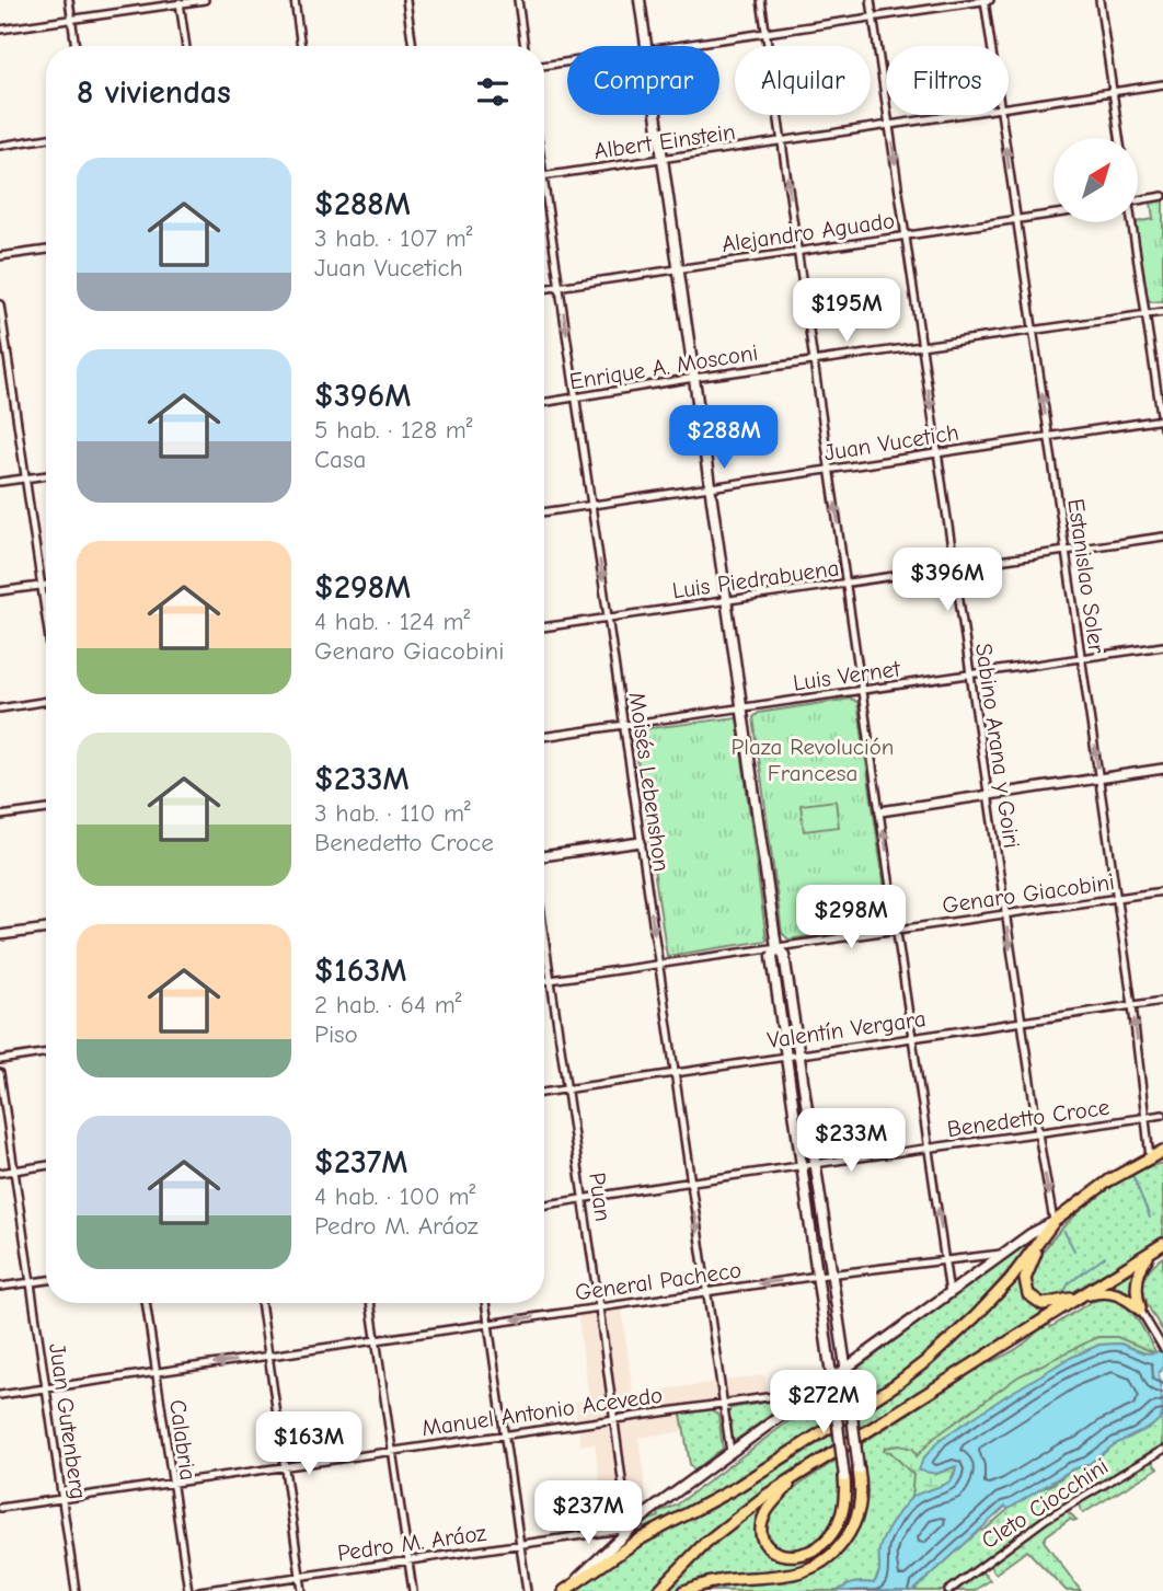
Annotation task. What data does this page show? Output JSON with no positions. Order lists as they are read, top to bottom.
{
  "streets": {
    "street": [
      "Albert Einstein",
      "Alejandro Aguado",
      "Enrique A. Mosconi",
      "Juan Vucetich",
      "Estanislao Soler",
      "Luis Piedrabuena",
      "Luis Vernet",
      "Sabino Arana y Goiri",
      "Moisés Lebenshon",
      "Genaro Giacobini",
      "Valentín Vergara",
      "Benedetto Croce",
      "Puan",
      "General Pacheco",
      "Manuel Antonio Acevedo",
      "Juan Gutenberg",
      "Calabria",
      "Cleto Ciocchini",
      "Pedro M. Aráoz"
    ]
  },
  "crossings": [
    ["Albert Einstein", "Sabino Arana y Goiri"],
    ["Alejandro Aguado", "Estanislao Soler"],
    ["Alejandro Aguado", "Sabino Arana y Goiri"],
    ["Alejandro Aguado", "Moisés Lebenshon"],
    ["Enrique A. Mosconi", "Estanislao Soler"],
    ["Enrique A. Mosconi", "Sabino Arana y Goiri"],
    ["Enrique A. Mosconi", "Moisés Lebenshon"],
    ["Juan Vucetich", "Estanislao Soler"],
    ["Juan Vucetich", "Sabino Arana y Goiri"],
    ["Juan Vucetich", "Moisés Lebenshon"],
    ["Estanislao Soler", "Luis Piedrabuena"],
    ["Estanislao Soler", "Luis Vernet"],
    ["Estanislao Soler", "Genaro Giacobini"],
    ["Estanislao Soler", "Valentín Vergara"],
    ["Estanislao Soler", "Benedetto Croce"],
    ["Luis Piedrabuena", "Sabino Arana y Goiri"],
    ["Luis Piedrabuena", "Moisés Lebenshon"],
    ["Luis Vernet", "Sabino Arana y Goiri"],
    ["Luis Vernet", "Moisés Lebenshon"],
    ["Sabino Arana y Goiri", "Genaro Giacobini"],
    ["Sabino Arana y Goiri", "Valentín Vergara"],
    ["Sabino Arana y Goiri", "Benedetto Croce"],
    ["Moisés Lebenshon", "Genaro Giacobini"],
    ["Moisés Lebenshon", "Valentín Vergara"],
    ["Moisés Lebenshon", "Benedetto Croce"],
    ["Moisés Lebenshon", "General Pacheco"],
    ["Moisés Lebenshon", "Manuel Antonio Acevedo"],
    ["Genaro Giacobini", "Puan"],
    ["Valentín Vergara", "Puan"],
    ["Benedetto Croce", "Puan"],
    ["Puan", "General Pacheco"],
    ["Puan", "Manuel Antonio Acevedo"],
    ["Puan", "Pedro M. Aráoz"],
    ["General Pacheco", "Juan Gutenberg"],
    ["General Pacheco", "Calabria"],
    ["Manuel Antonio Acevedo", "Juan Gutenberg"],
    ["Manuel Antonio Acevedo", "Calabria"]
  ],
  "one_way": ["Estanislao Soler", "Moisés Lebenshon"],
  "parks": ["Plaza Revolución Francesa"],
  "north": "top right",
  "page": {
    "chip": ["Comprar", "Alquilar", "Filtros"],
    "heading": "8 viviendas",
    "list": [
      {
        "name": "$288M",
        "note": "3 hab. · 107 m² · Juan Vucetich"
      },
      {
        "name": "$396M",
        "note": "5 hab. · 128 m² · Casa"
      },
      {
        "name": "$298M",
        "note": "4 hab. · 124 m² · Genaro Giacobini"
      },
      {
        "name": "$233M",
        "note": "3 hab. · 110 m² · Benedetto Croce"
      },
      {
        "name": "$163M",
        "note": "2 hab. · 64 m² · Piso"
      },
      {
        "name": "$237M",
        "note": "4 hab. · 100 m² · Pedro M. Aráoz"
      }
    ],
    "price": [
      "$195M",
      "$288M",
      "$396M",
      "$298M",
      "$233M",
      "$272M",
      "$163M",
      "$237M"
    ]
  }
}
